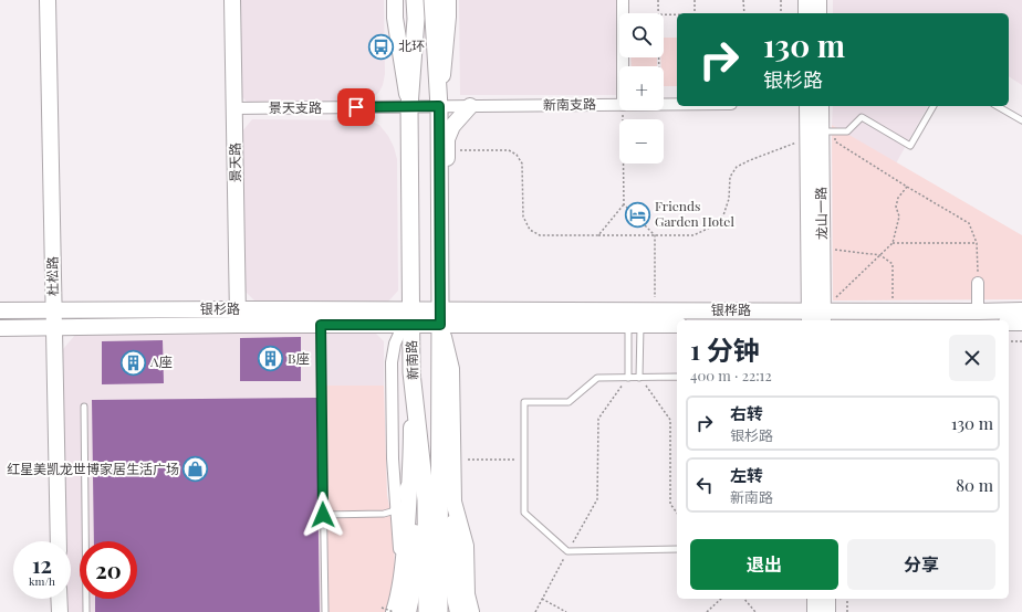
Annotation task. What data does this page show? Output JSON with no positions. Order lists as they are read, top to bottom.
{
  "streets": {
    "main road": [
      "景天路",
      "龙山一路",
      "杜松路",
      "银杉路",
      "银桦路",
      "新南路"
    ],
    "street": ["新南支路", "景天支路"]
  },
  "crossings": [
    ["新南支路", "景天支路"],
    ["新南支路", "新南路"],
    ["景天支路", "景天路"],
    ["景天支路", "新南路"],
    ["景天路", "银杉路"],
    ["龙山一路", "银桦路"],
    ["杜松路", "银杉路"],
    ["银杉路", "银桦路"],
    ["银杉路", "新南路"],
    ["银桦路", "新南路"]
  ],
  "places": {
    "bus stop": ["北环"],
    "hotel": ["Friends Garden Hotel"],
    "building": ["B座", "A座"],
    "shop": ["红星美凯龙世博家居生活广场"]
  },
  "page": {
    "map_buttons": ["+", "−"],
    "turn": ["130 m", "银杉路"],
    "heading": ["1 分钟", "400 m · 22:12"],
    "list": [
      {
        "name": "右转",
        "note": "银杉路",
        "value": "130 m"
      },
      {
        "name": "左转",
        "note": "新南路",
        "value": "80 m"
      }
    ],
    "buttons": ["退出", "分享"],
    "speed": "12 km/h",
    "limit": "20"
  }
}
